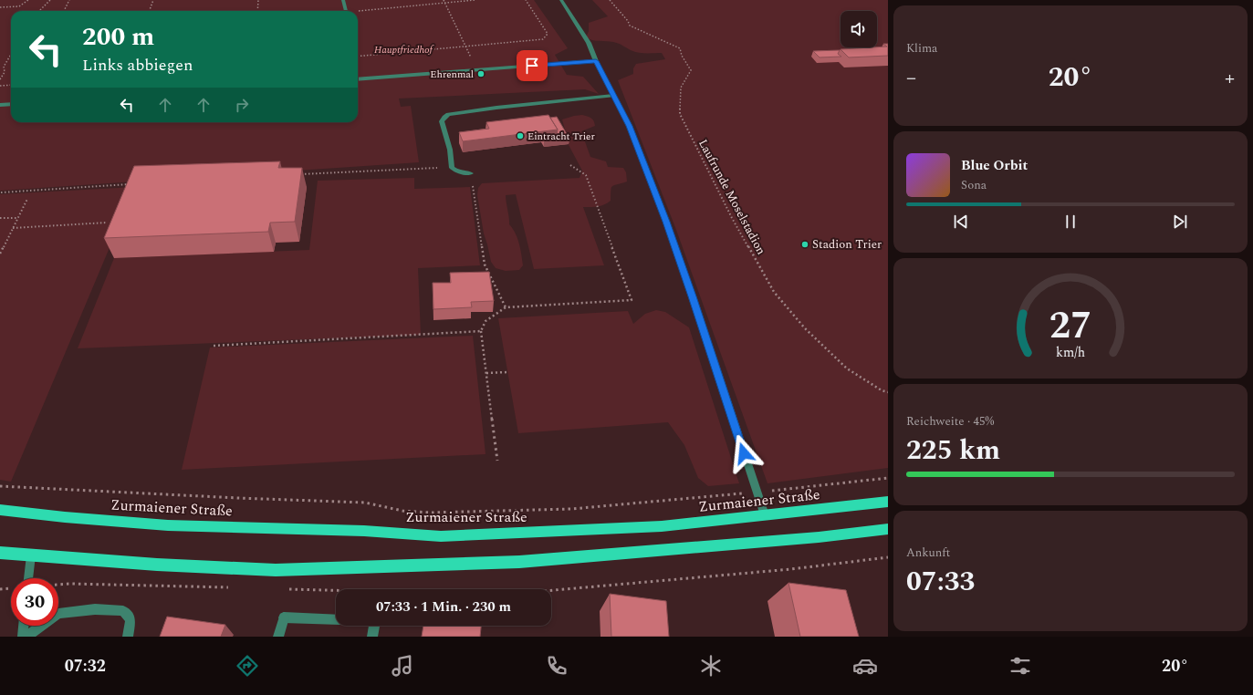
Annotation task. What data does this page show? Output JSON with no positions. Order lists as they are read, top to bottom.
{
  "streets": {
    "main road": ["Zurmaiener Straße"],
    "path": ["Laufrunde Moselstadion"]
  },
  "parks": ["Hauptfriedhof"],
  "places": ["Ehrenmal", "Eintracht Trier", "Stadion Trier"],
  "page": {
    "tile": [
      "Klima",
      ["Reichweite · 45%", "225 km"],
      ["Ankunft", "07:33"]
    ],
    "turn": ["200 m", "Links abbiegen"],
    "heat": ["−", "20°", "+"],
    "song": ["Blue Orbit", "Sona"],
    "limit": "30",
    "trip": "07:33 · 1 Min. · 230 m",
    "tabs": ["07:32", "20°"],
    "gauge": ["27", "km/h"]
  }
}
